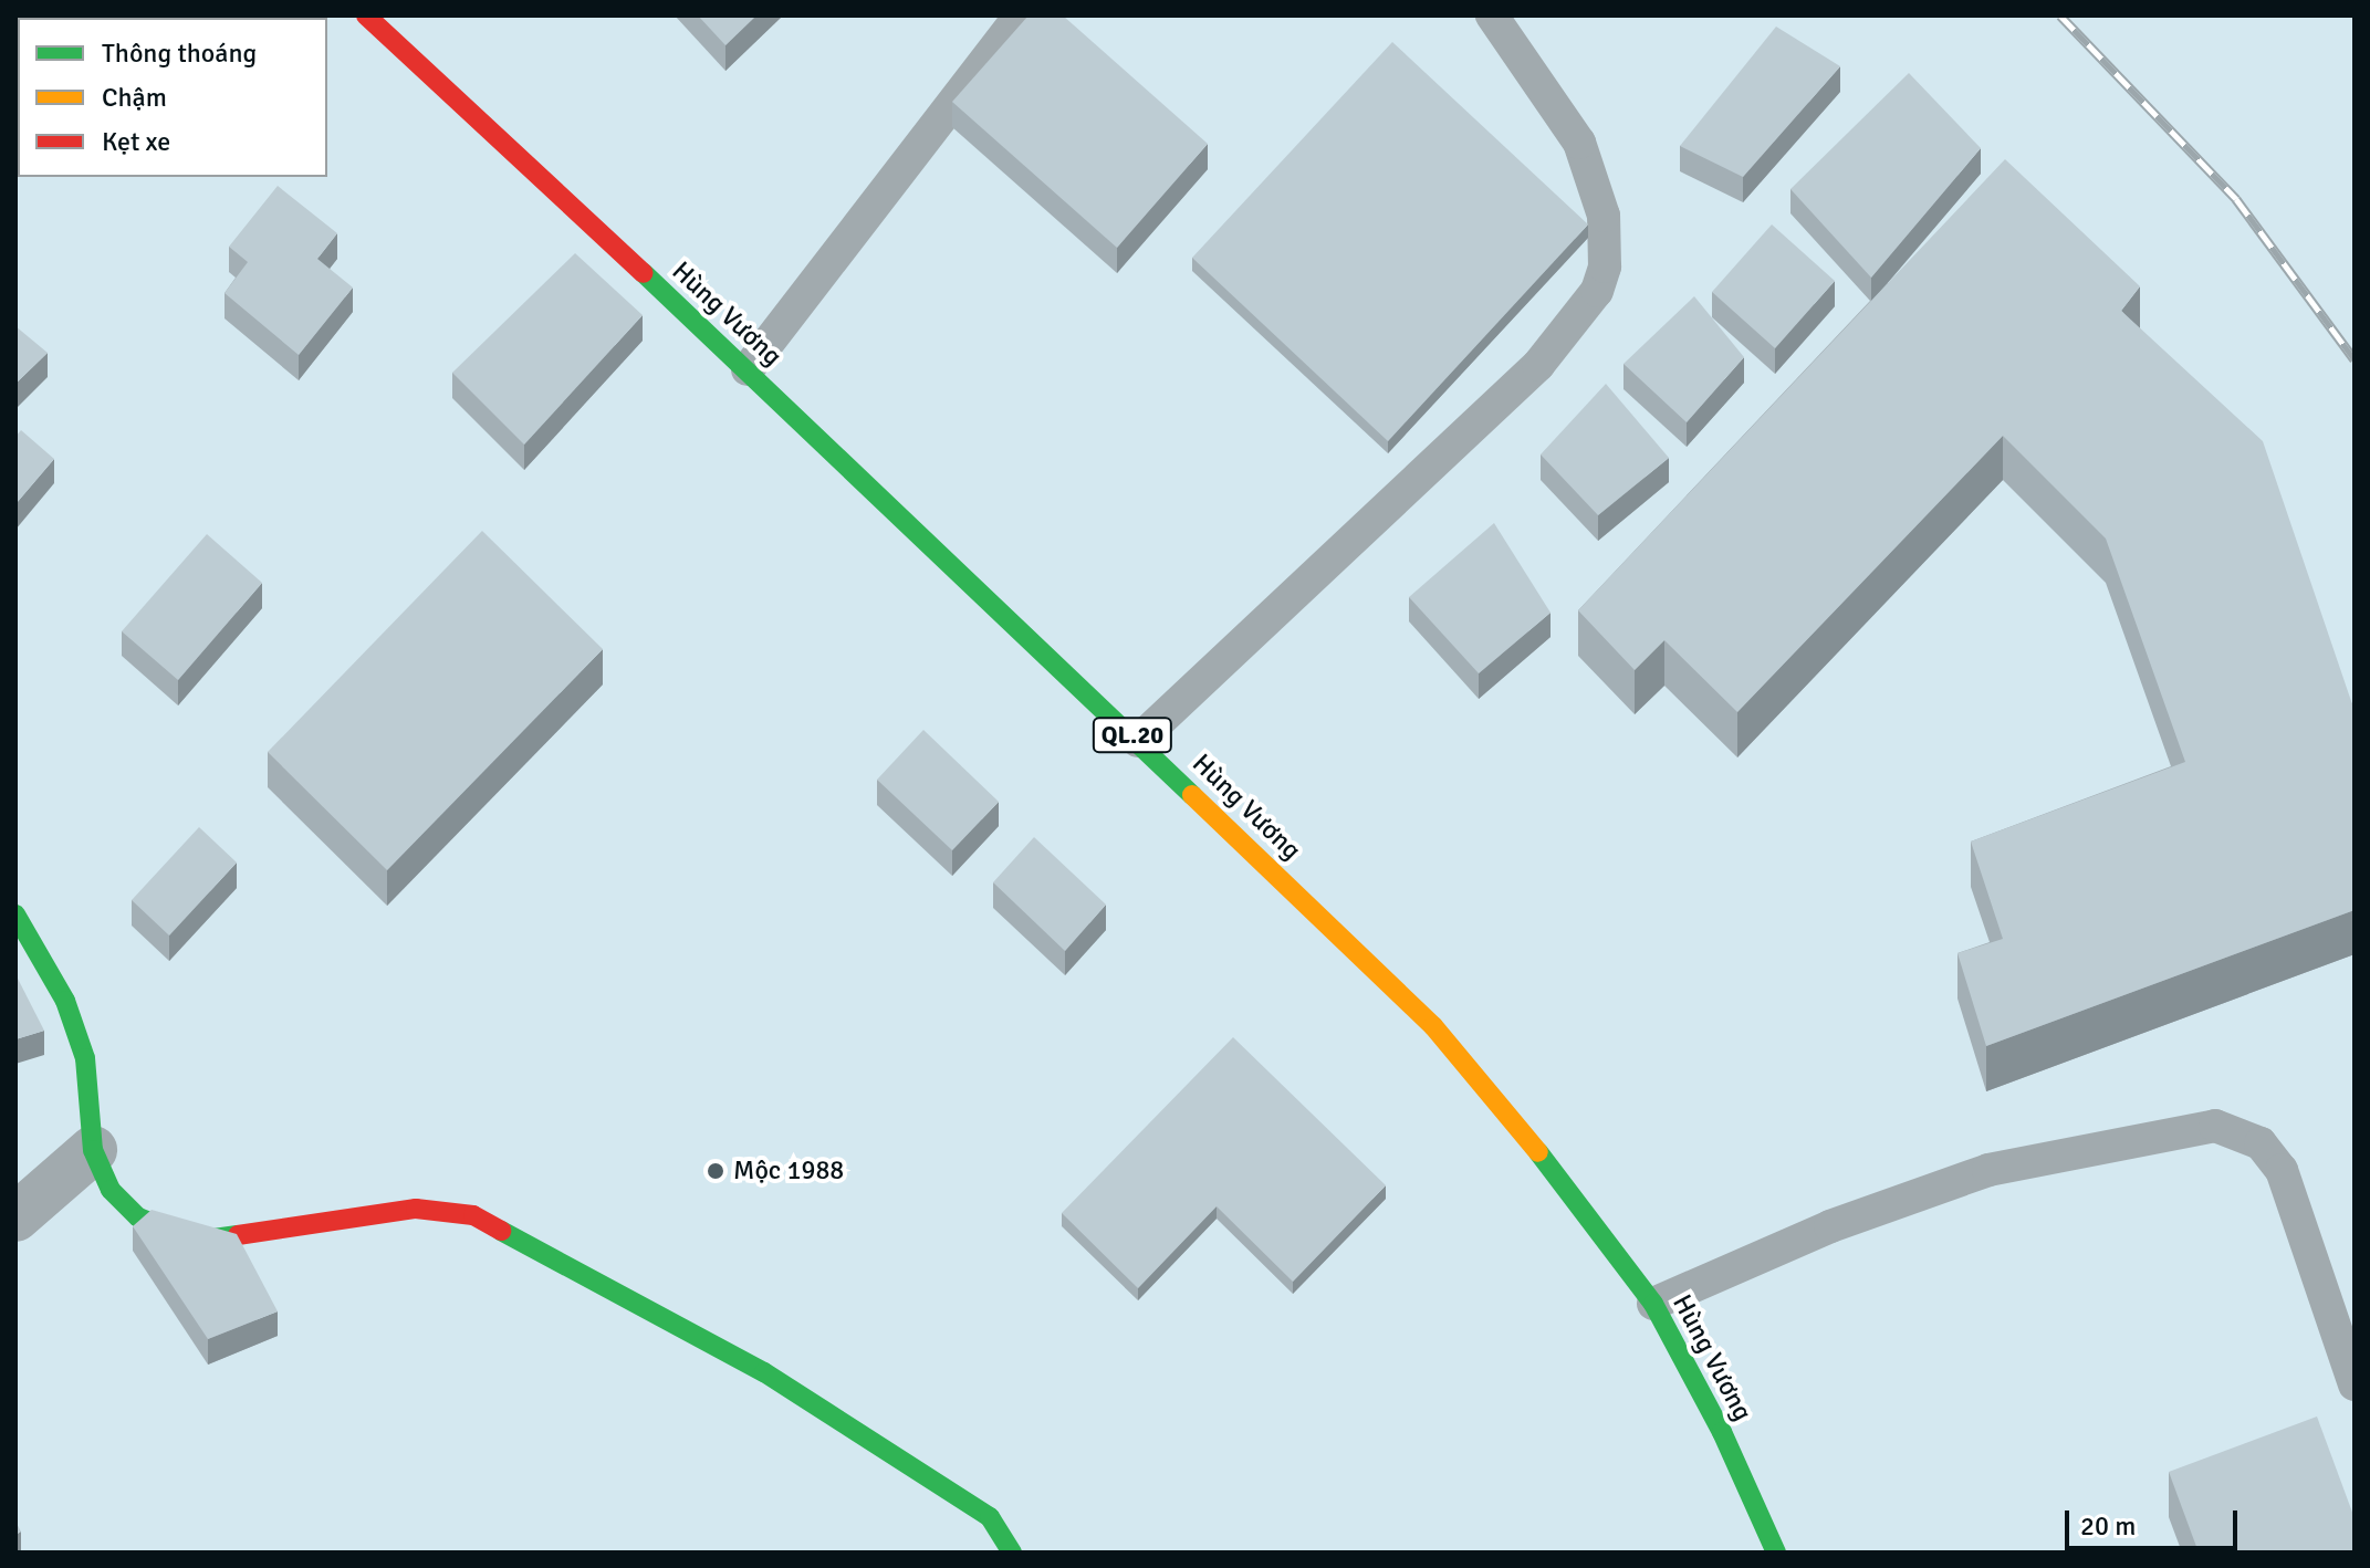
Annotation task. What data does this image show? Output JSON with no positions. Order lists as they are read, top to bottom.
{
  "streets": {
    "main road": ["Hùng Vương", "QL.20"]
  },
  "places": ["Mộc 1988"],
  "legend": ["Thông thoáng", "Chậm", "Kẹt xe"],
  "scale_bar": "20 m"
}
